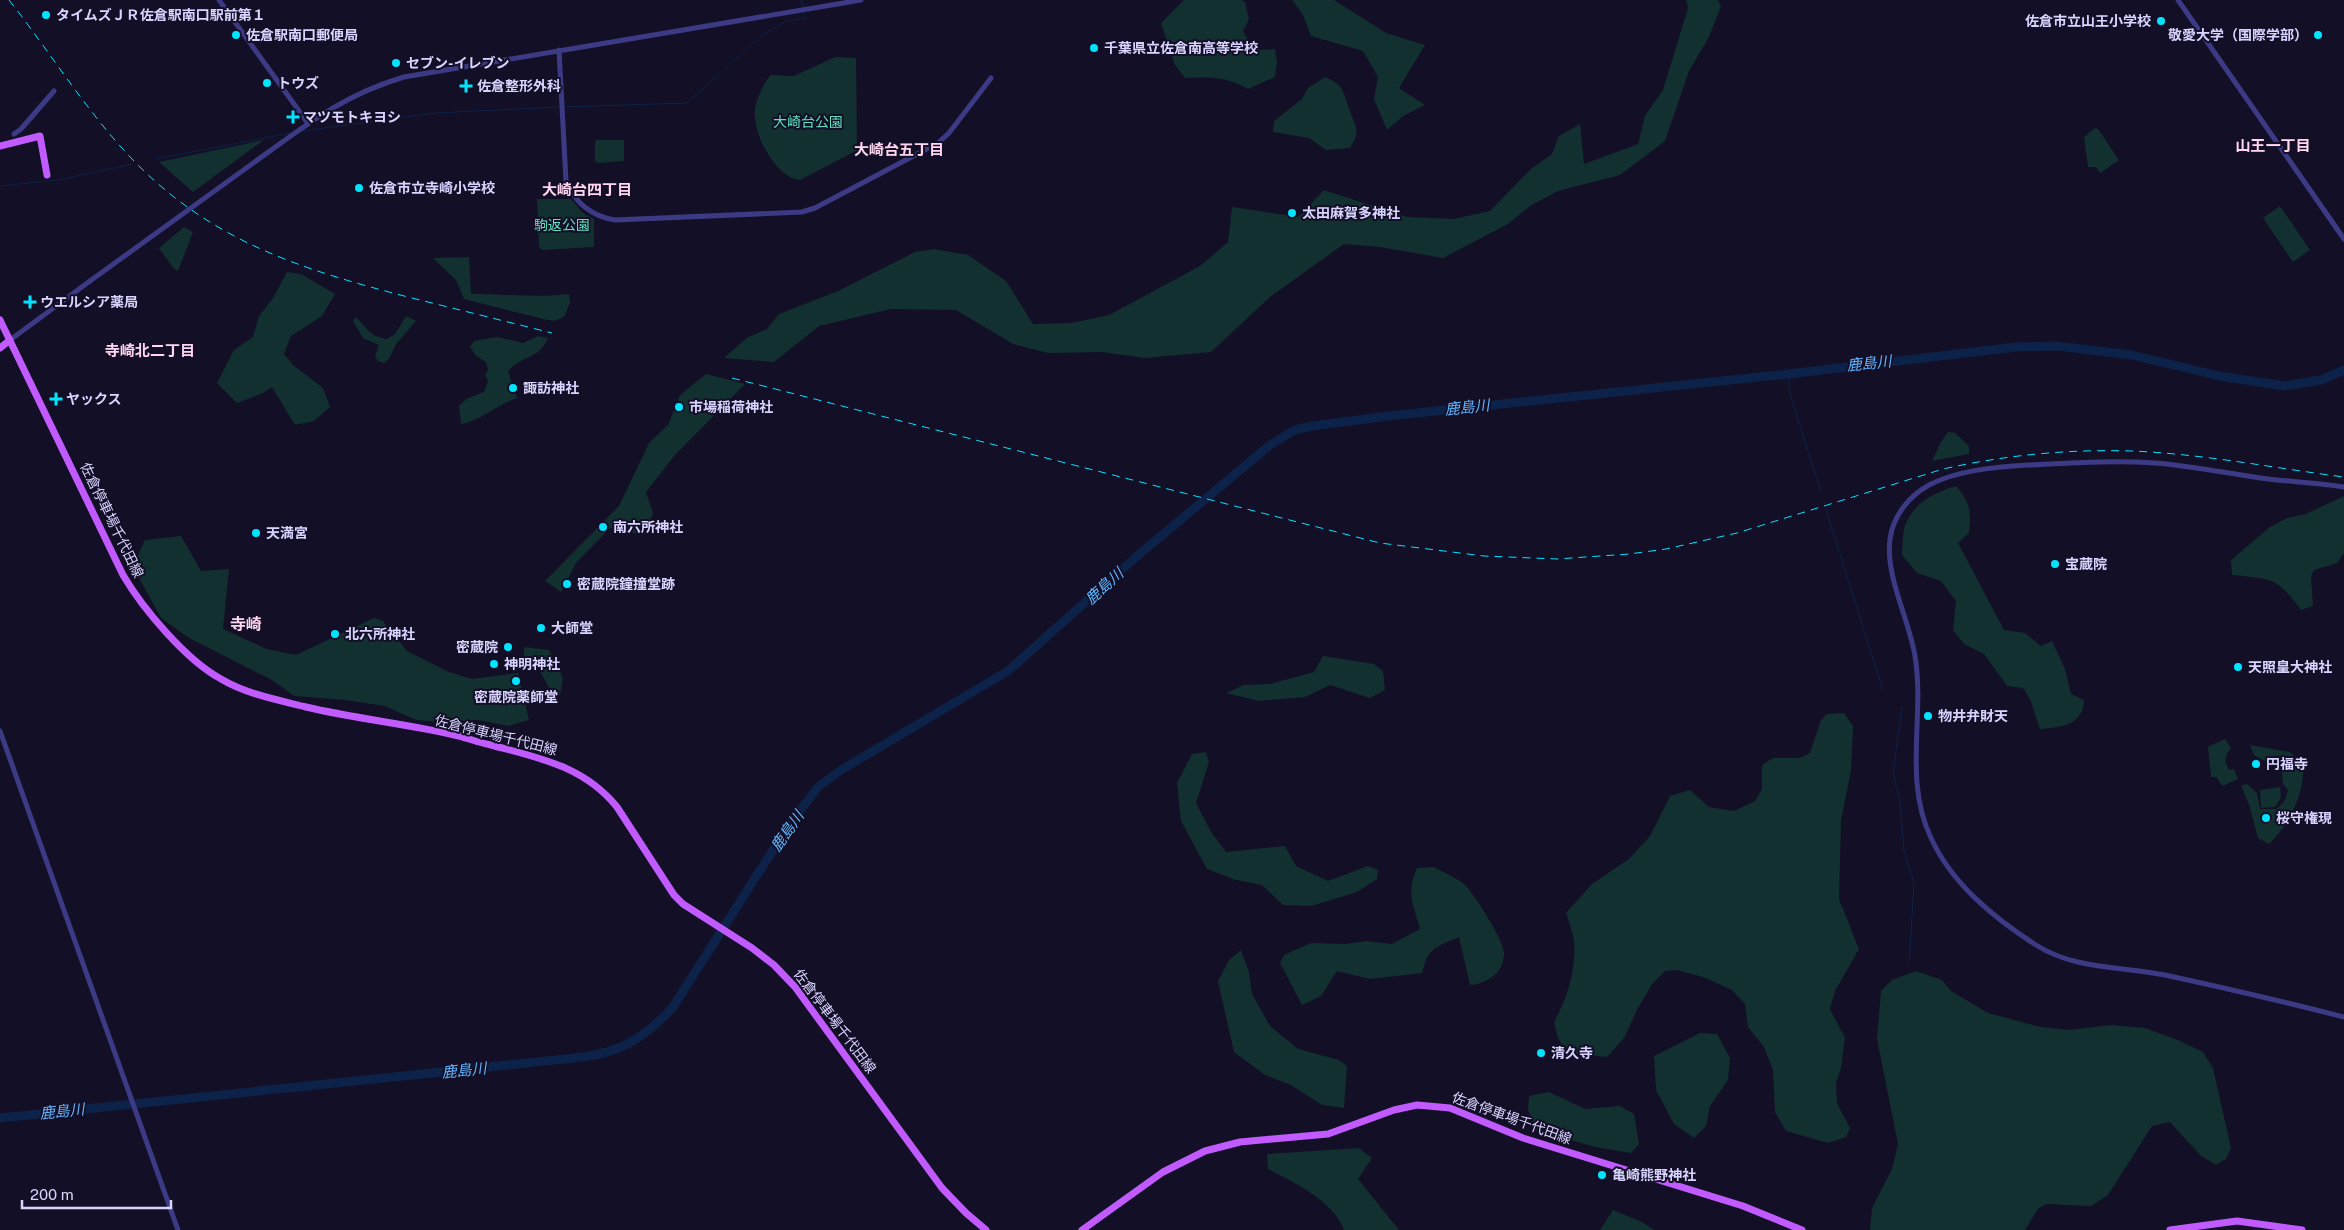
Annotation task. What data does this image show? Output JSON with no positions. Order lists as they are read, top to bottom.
{
  "streets": {
    "main road": ["佐倉停車場千代田線"]
  },
  "districts": [
    "山王一丁目",
    "大崎台五丁目",
    "大崎台四丁目",
    "寺崎北二丁目",
    "寺崎"
  ],
  "water": ["鹿島川"],
  "parks": ["大崎台公園", "駒返公園"],
  "places": {
    "other": [
      "タイムズＪＲ佐倉駅南口駅前第１",
      "佐倉市立山王小学校",
      "佐倉駅南口郵便局",
      "敬愛大学（国際学部）",
      "千葉県立佐倉南高等学校",
      "セブン-イレブン",
      "トウズ",
      "佐倉市立寺崎小学校",
      "太田麻賀多神社",
      "諏訪神社",
      "市場稲荷神社",
      "南六所神社",
      "天満宮",
      "宝蔵院",
      "密蔵院鐘撞堂跡",
      "大師堂",
      "北六所神社",
      "密蔵院",
      "神明神社",
      "天照皇大神社",
      "密蔵院薬師堂",
      "物井弁財天",
      "円福寺",
      "桜守権現",
      "清久寺",
      "亀崎熊野神社"
    ],
    "health": [
      "佐倉整形外科",
      "マツモトキヨシ",
      "ウエルシア薬局",
      "ヤックス"
    ]
  },
  "scale_bar": "200 m"
}
